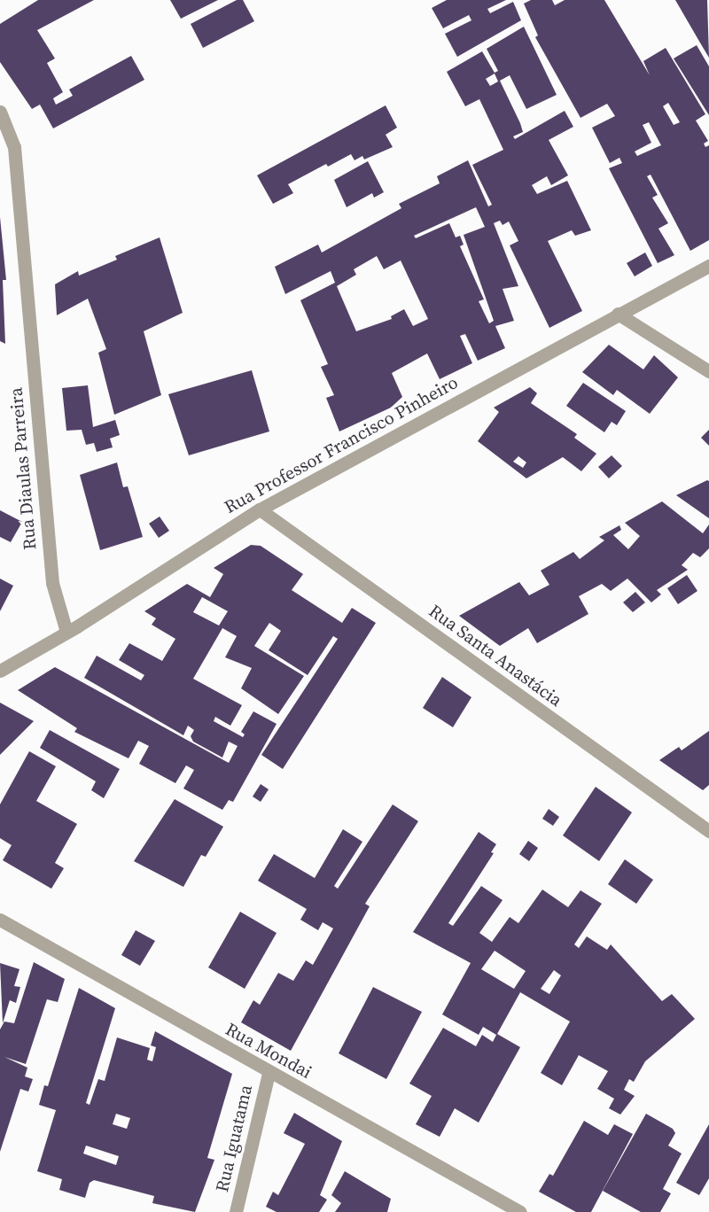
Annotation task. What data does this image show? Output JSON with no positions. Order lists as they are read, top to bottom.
{
  "streets": {
    "street": [
      "Rua Professor Francisco Pinheiro",
      "Rua Diaulas Parreira",
      "Rua Santa Anastácia",
      "Rua Mondai",
      "Rua Iguatama"
    ]
  },
  "crossings": [
    ["Rua Professor Francisco Pinheiro", "Rua Diaulas Parreira"],
    ["Rua Professor Francisco Pinheiro", "Rua Santa Anastácia"],
    ["Rua Mondai", "Rua Iguatama"]
  ]
}
